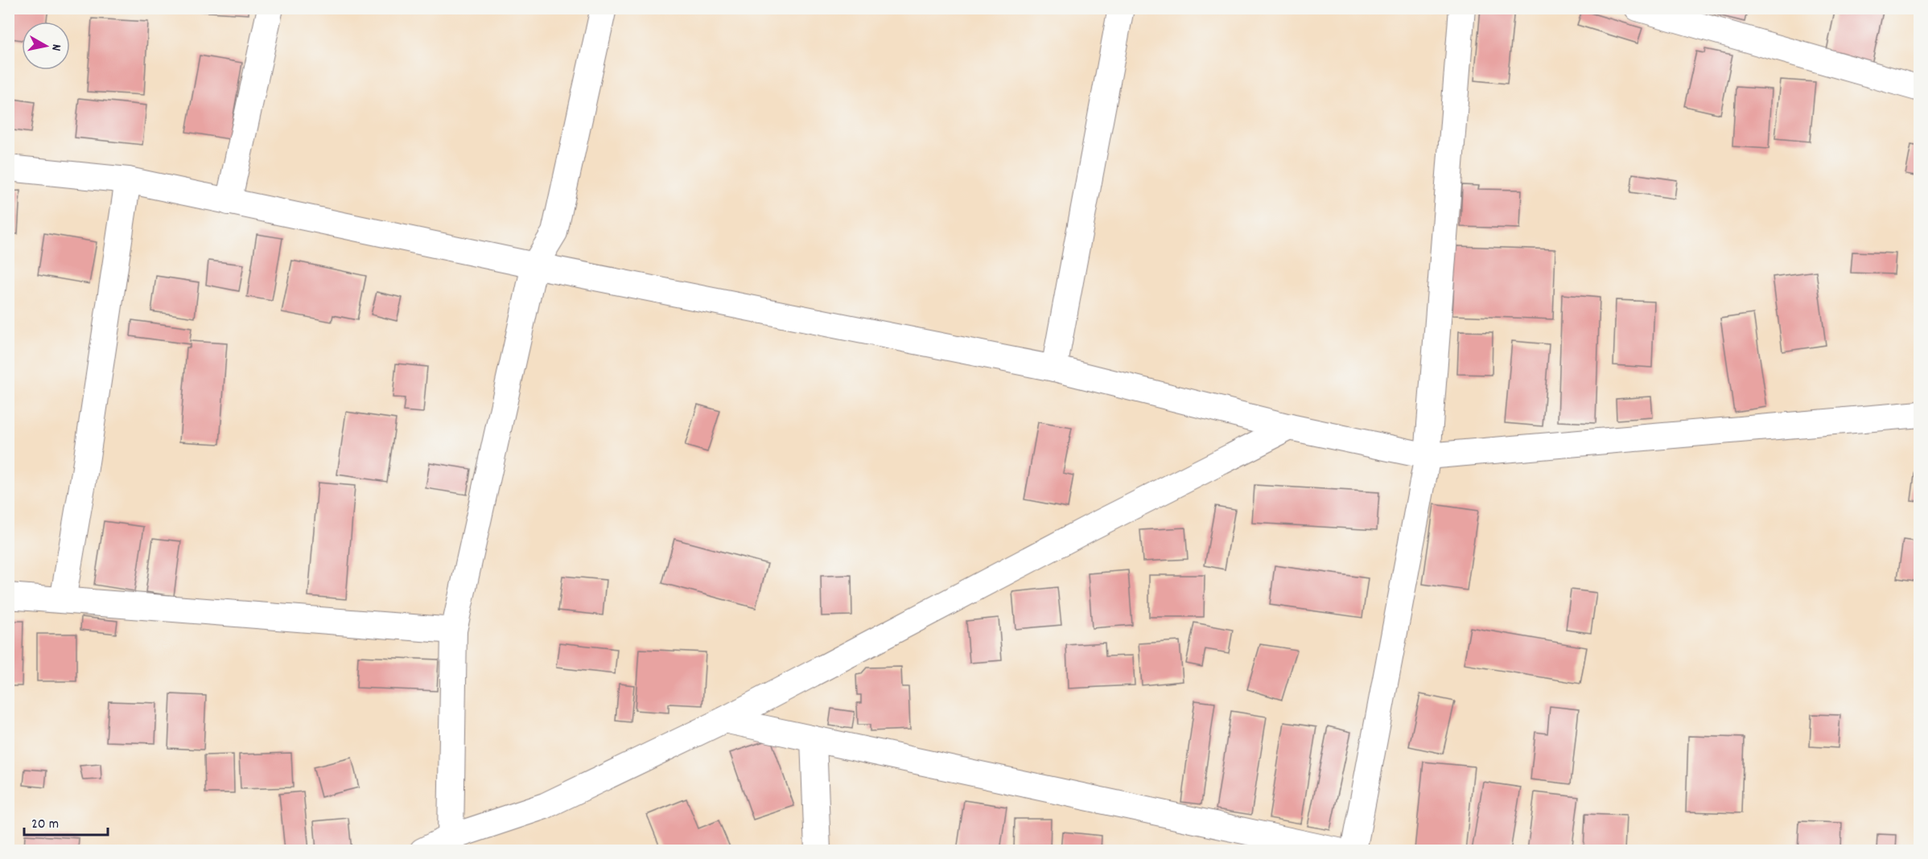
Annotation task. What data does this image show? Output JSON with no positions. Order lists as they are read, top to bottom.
{
  "scale_bar": "20 m",
  "north": "right"
}
